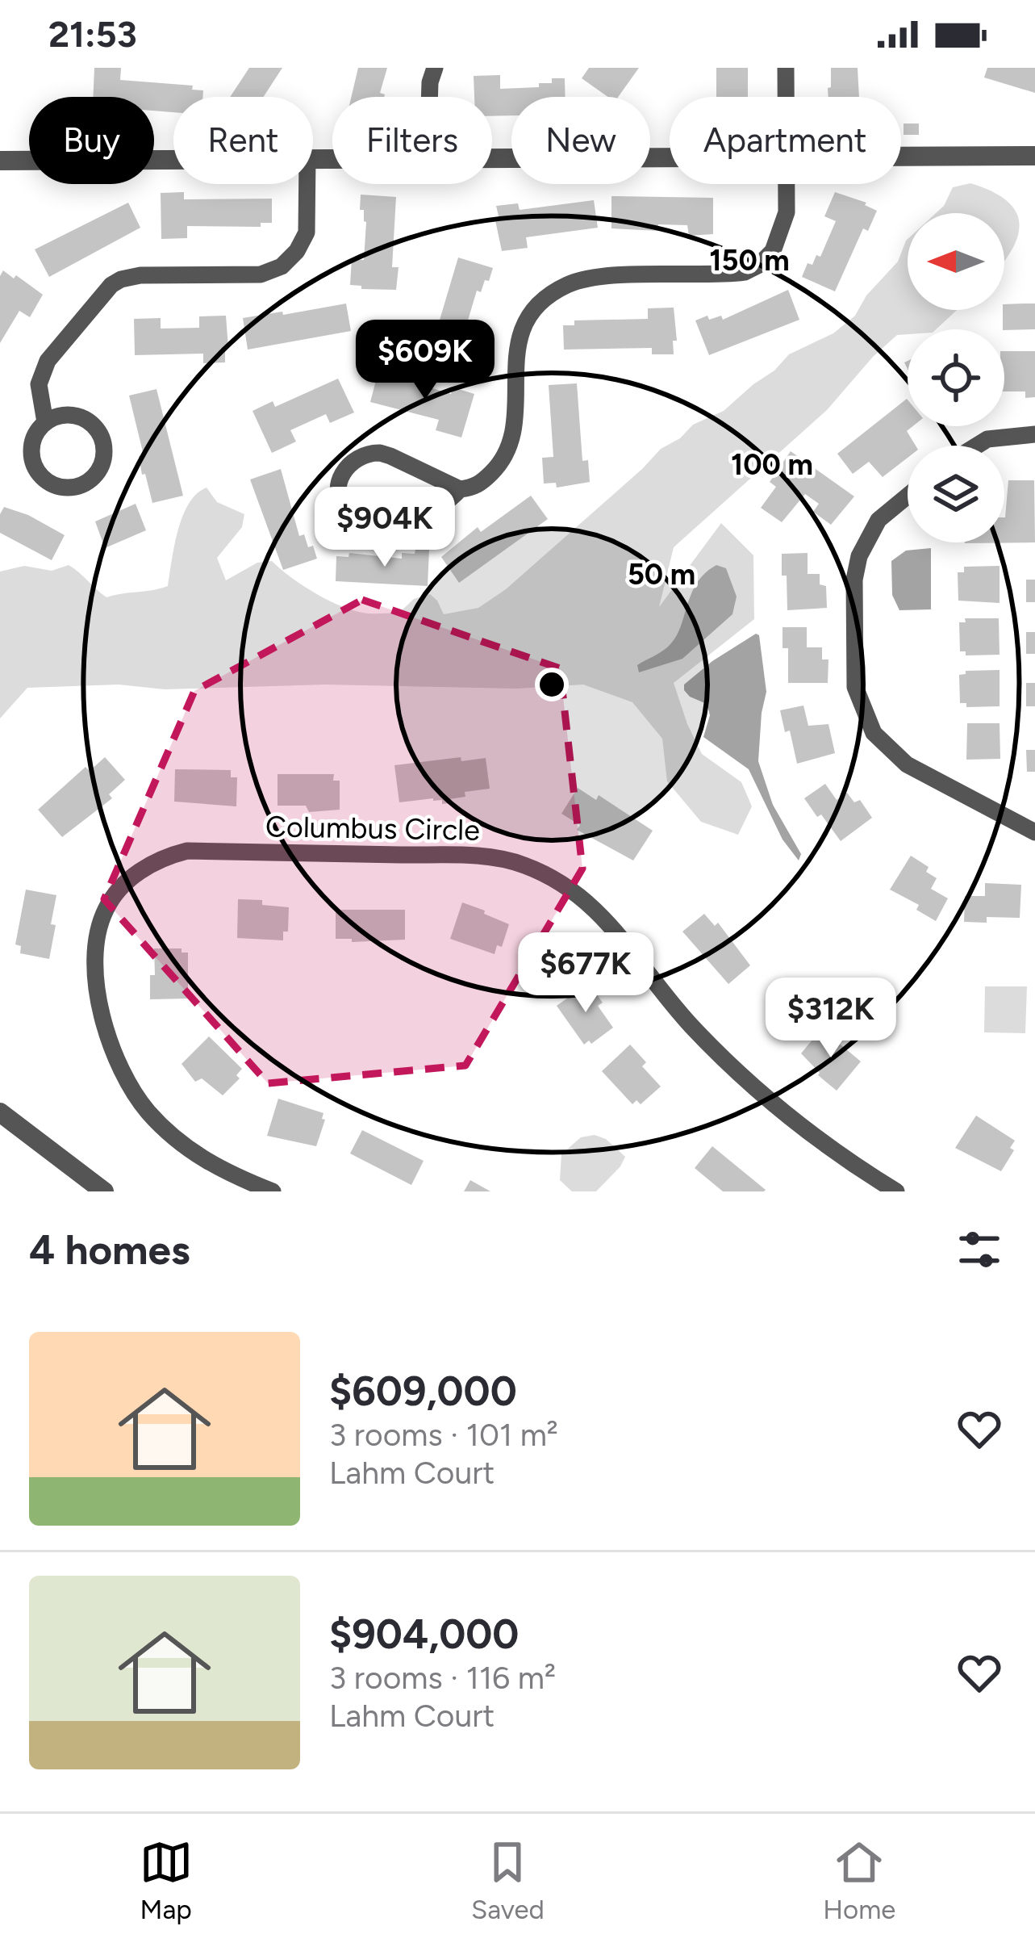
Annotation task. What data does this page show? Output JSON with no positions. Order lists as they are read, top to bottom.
{
  "streets": {
    "street": ["Columbus Circle"]
  },
  "north": "left",
  "page": {
    "status": "21:53",
    "chip": [
      "Buy",
      "Rent",
      "Filters",
      "New",
      "Apartment"
    ],
    "price": [
      "$609K",
      "$904K",
      "$677K",
      "$312K"
    ],
    "heading": "4 homes",
    "list": [
      {
        "name": "$609,000",
        "note": "3 rooms · 101 m² · Lahm Court"
      },
      {
        "name": "$904,000",
        "note": "3 rooms · 116 m² · Lahm Court"
      }
    ],
    "tabs": ["Map", "Saved", "Home"]
  },
  "rings": ["150 m", "100 m", "50 m"]
}
